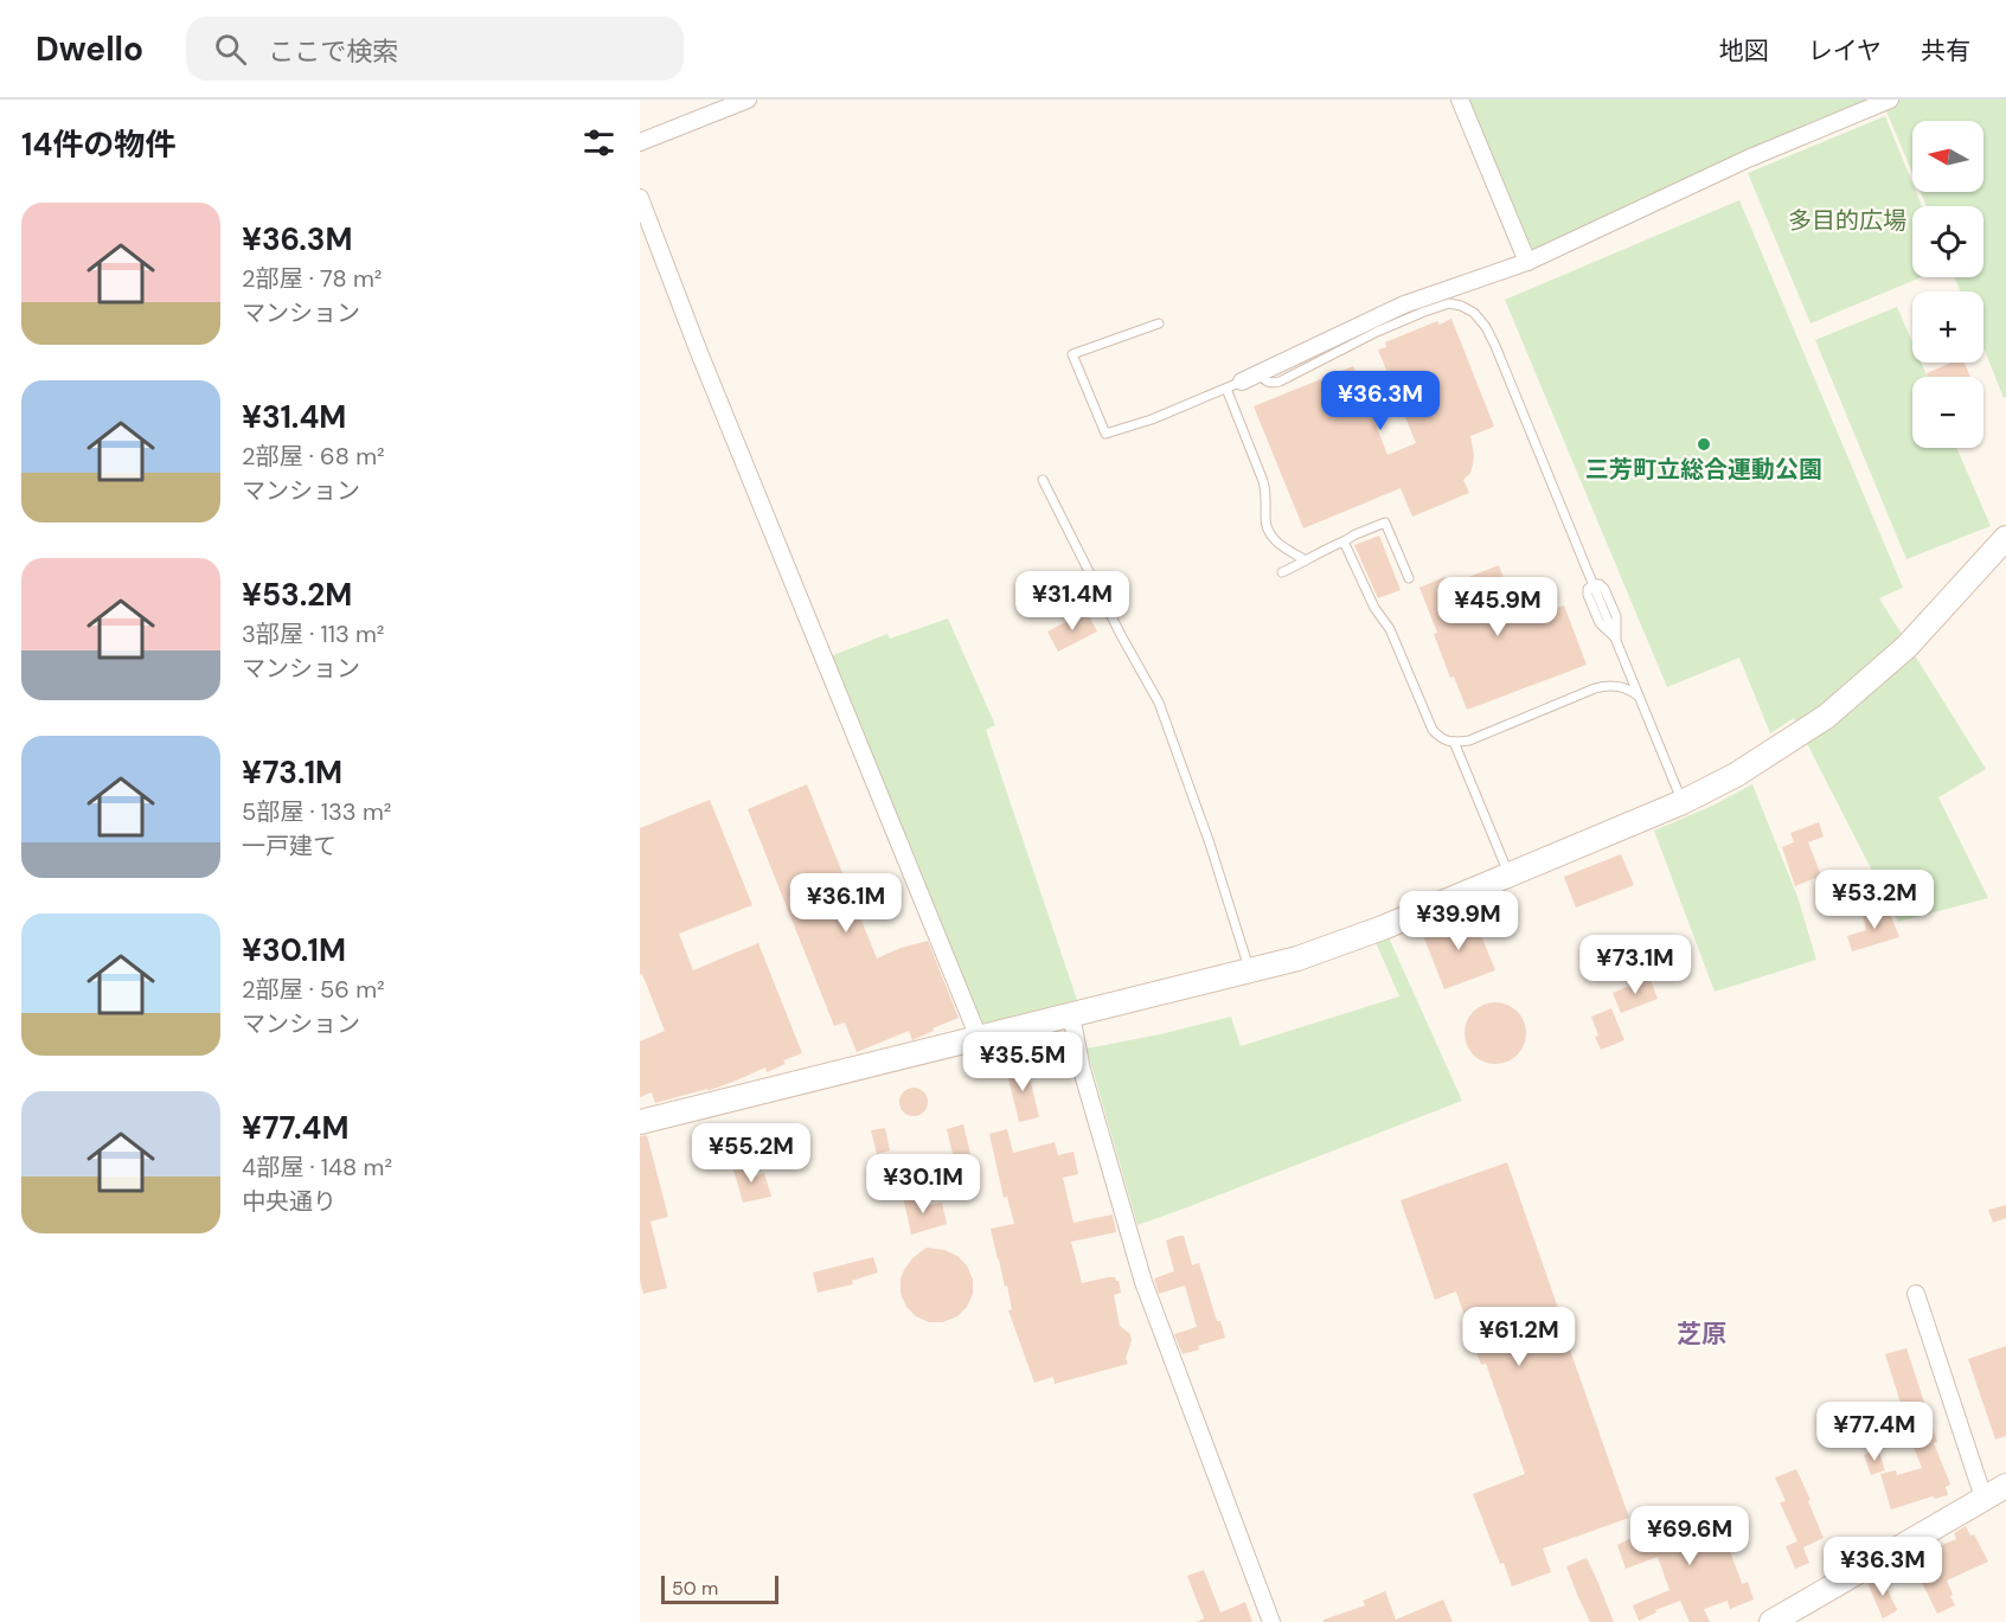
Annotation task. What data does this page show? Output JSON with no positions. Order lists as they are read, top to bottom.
{
  "districts": ["芝原"],
  "parks": ["多目的広場"],
  "places": ["三芳町立総合運動公園"],
  "scale_bar": "50 m",
  "north": "left",
  "page": {
    "header": "Dwello",
    "search": "ここで検索",
    "nav": ["地図", "レイヤ", "共有"],
    "heading": "14件の物件",
    "map_buttons": ["+", "−"],
    "list": [
      {
        "name": "¥36.3M",
        "note": "2部屋 · 78 m² · マンション"
      },
      {
        "name": "¥31.4M",
        "note": "2部屋 · 68 m² · マンション"
      },
      {
        "name": "¥53.2M",
        "note": "3部屋 · 113 m² · マンション"
      },
      {
        "name": "¥73.1M",
        "note": "5部屋 · 133 m² · 一戸建て"
      },
      {
        "name": "¥30.1M",
        "note": "2部屋 · 56 m² · マンション"
      },
      {
        "name": "¥77.4M",
        "note": "4部屋 · 148 m² · 中央通り"
      }
    ],
    "price": [
      "¥36.3M",
      "¥31.4M",
      "¥45.9M",
      "¥53.2M",
      "¥36.1M",
      "¥39.9M",
      "¥73.1M",
      "¥35.5M",
      "¥55.2M",
      "¥30.1M",
      "¥61.2M",
      "¥77.4M",
      "¥69.6M",
      "¥36.3M"
    ],
    "scale": "50 m"
  }
}
